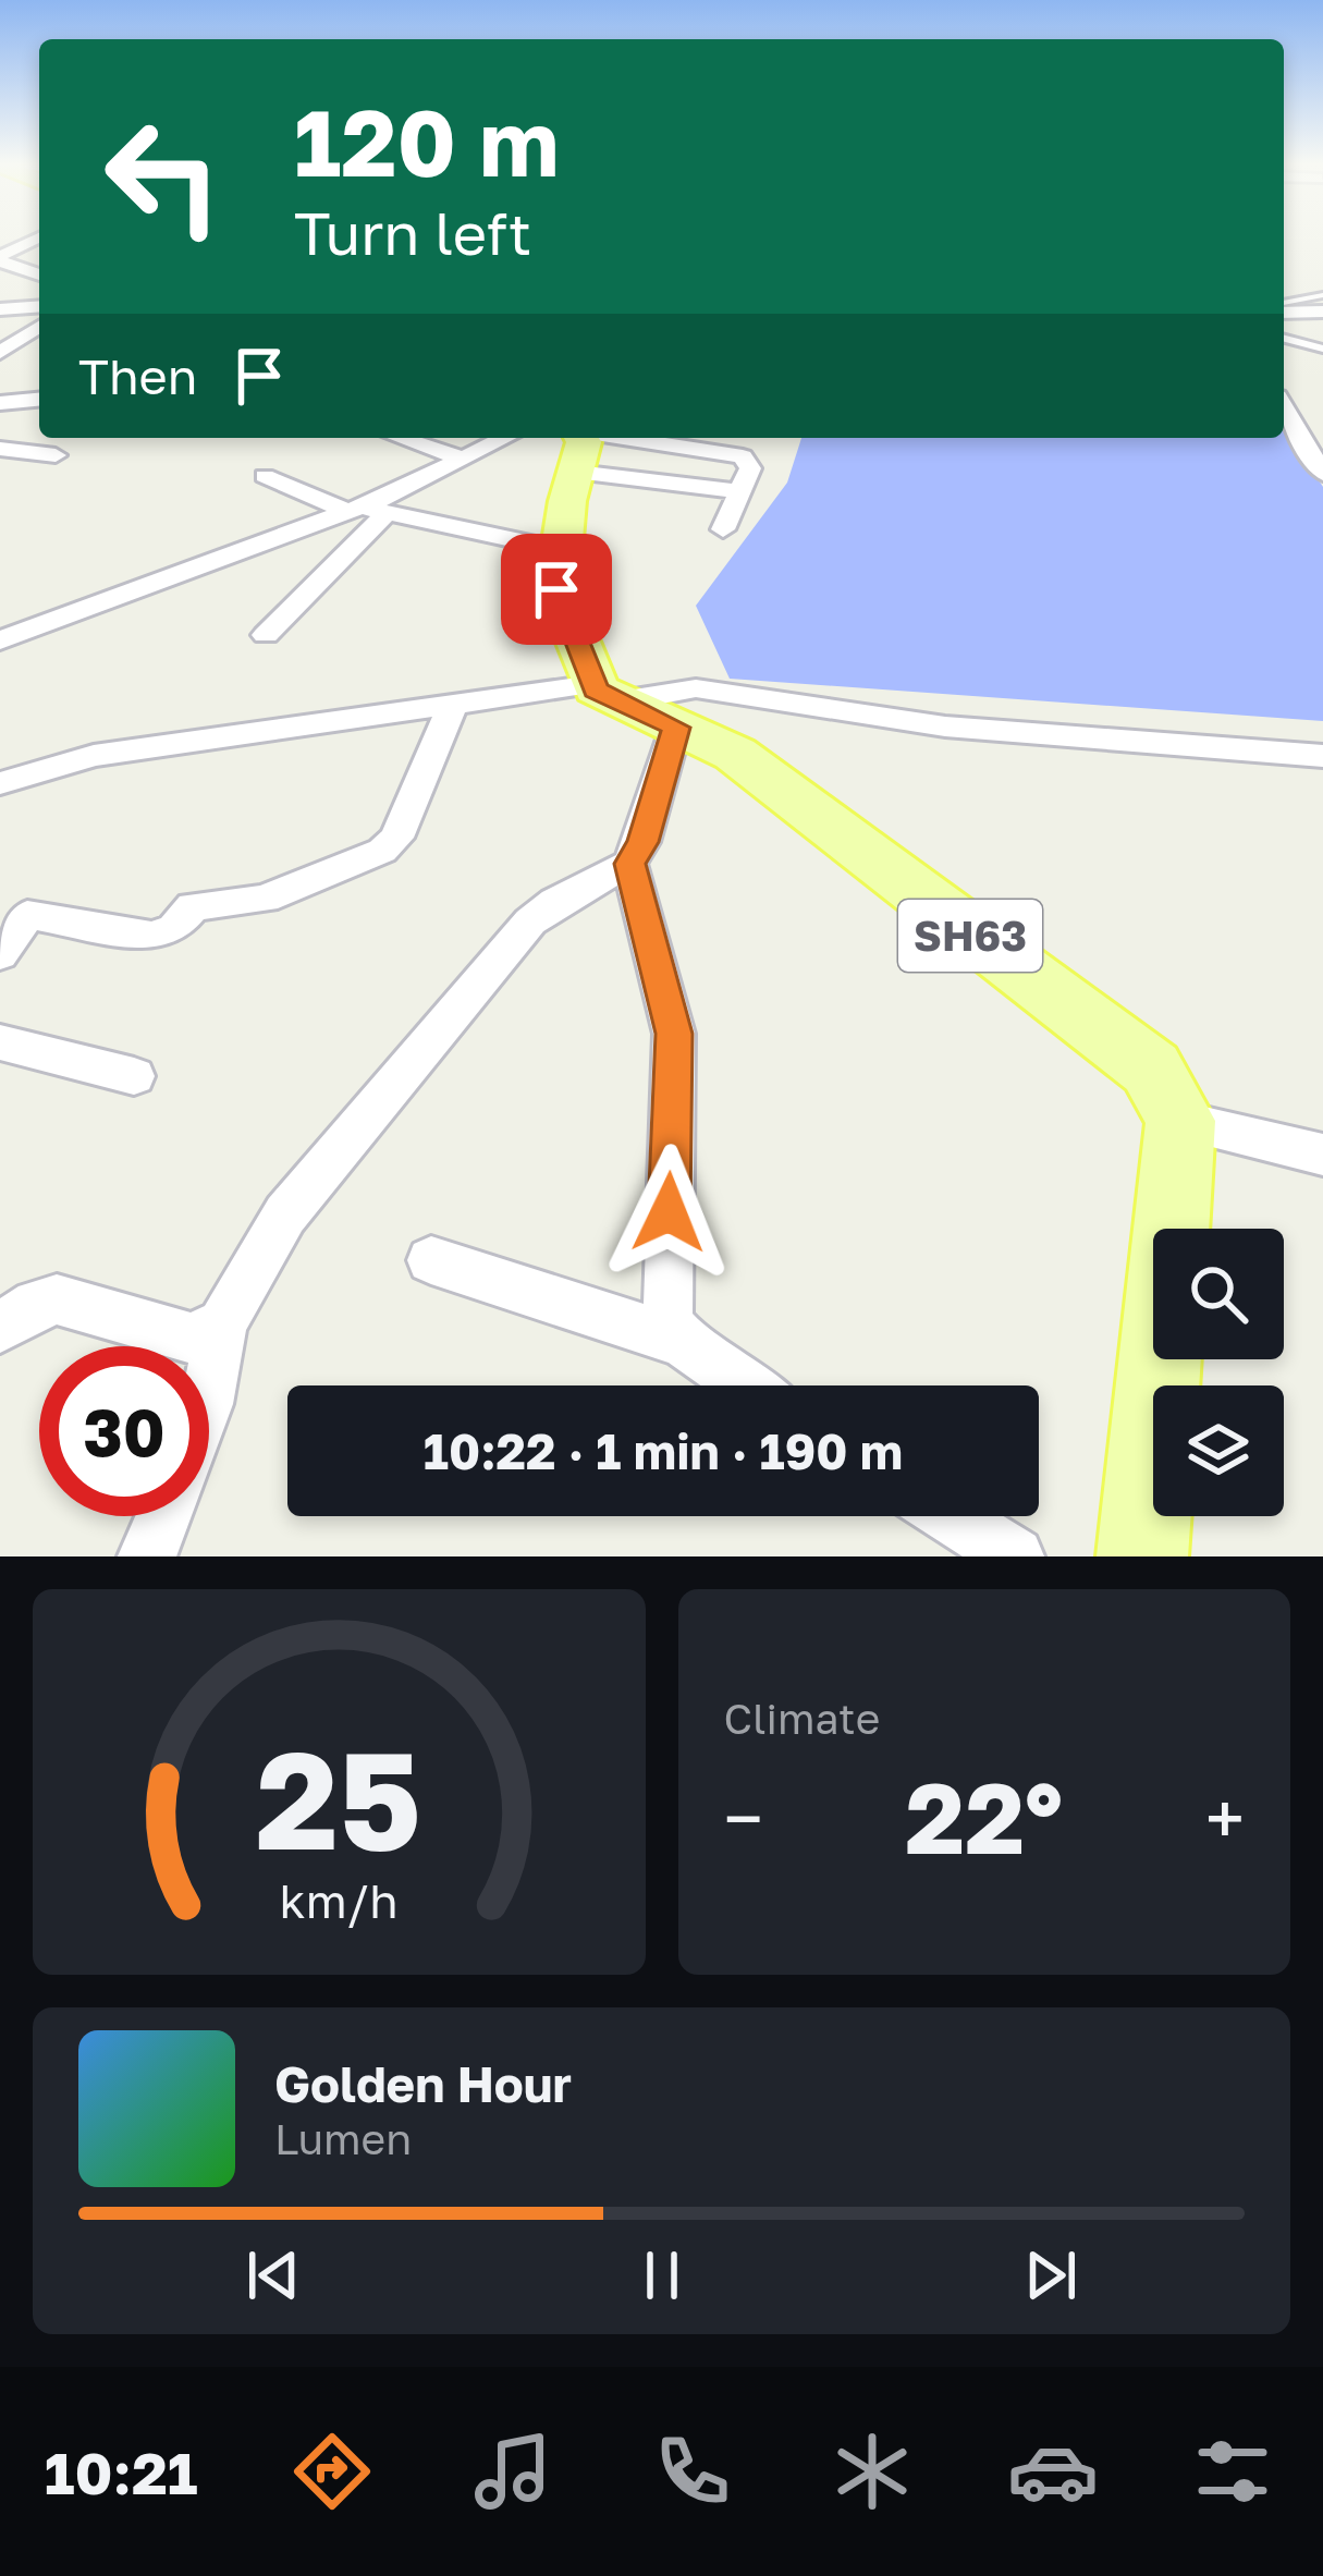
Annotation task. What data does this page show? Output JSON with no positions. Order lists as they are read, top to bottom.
{
  "streets": {
    "main road": ["SH63"]
  },
  "page": {
    "turn": ["120 m", "Turn left"],
    "then": "Then",
    "limit": "30",
    "trip": "10:22 · 1 min · 190 m",
    "tile": "Climate",
    "heat": ["−", "22°", "+"],
    "song": ["Golden Hour", "Lumen"],
    "tabs": "10:21",
    "gauge": ["25", "km/h"]
  }
}
